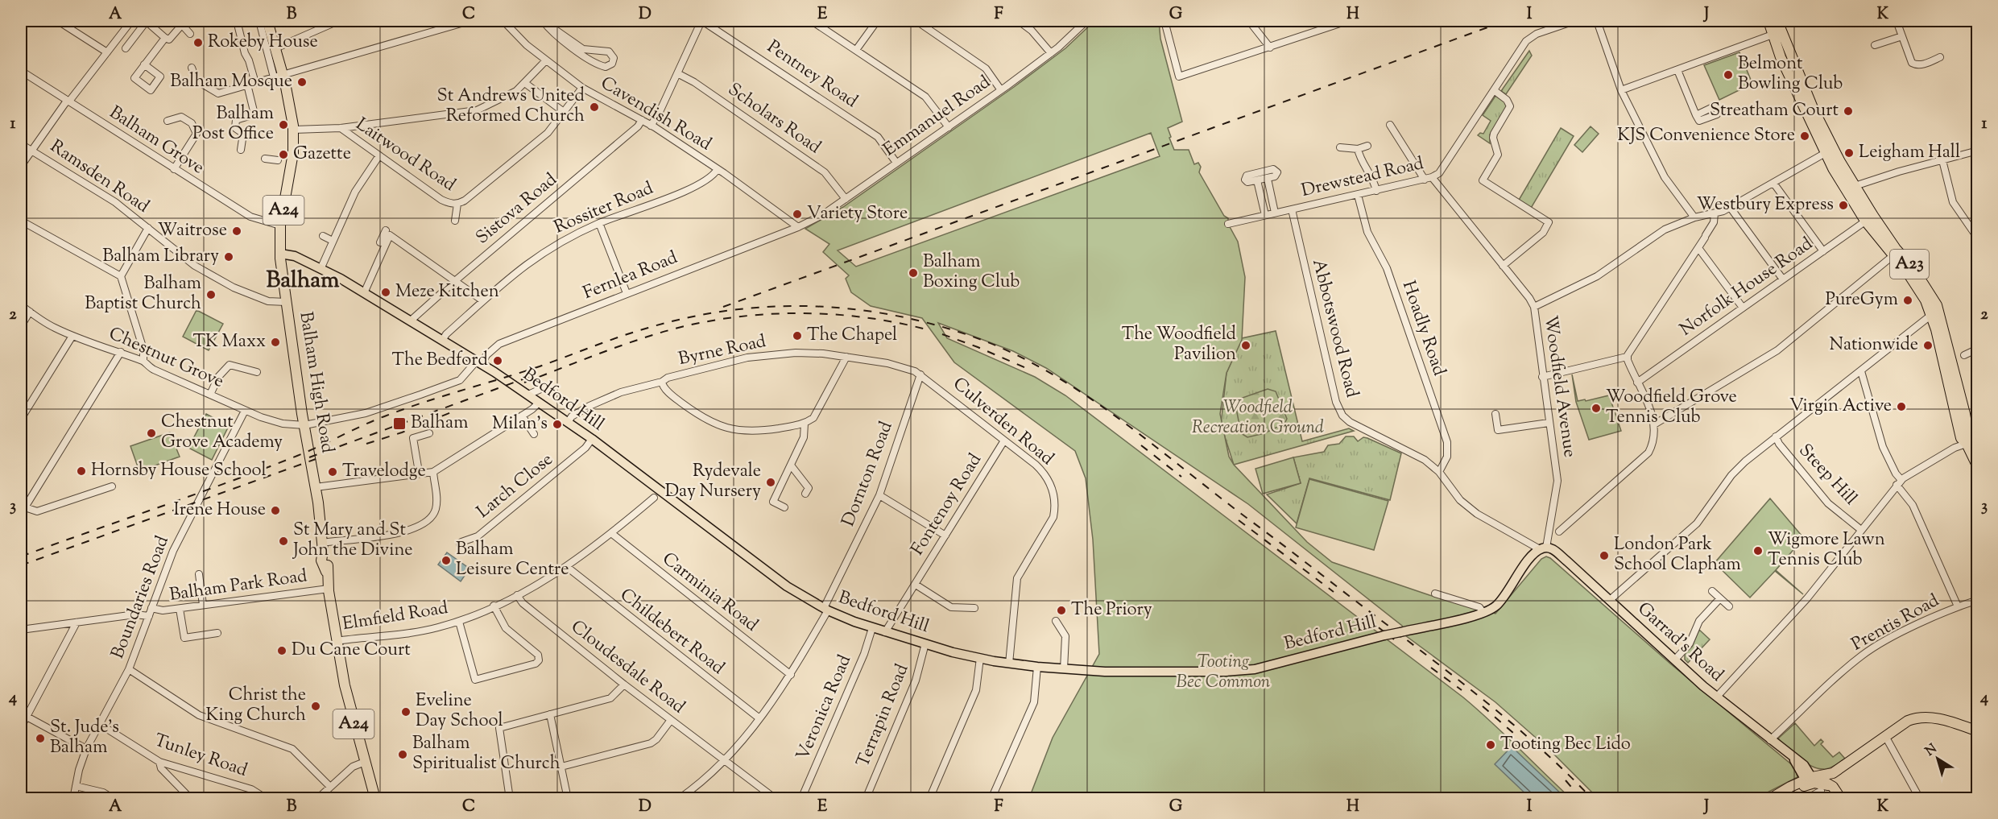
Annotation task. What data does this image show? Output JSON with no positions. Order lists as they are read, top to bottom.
{
  "streets": {
    "highway": ["A24", "A23", "Balham High Road"],
    "main road": ["Bedford Hill", "Garrad's Road"],
    "street": [
      "Pentney Road",
      "Cavendish Road",
      "Emmanuel Road",
      "Scholars Road",
      "Balham Grove",
      "Laitwood Road",
      "Ramsden Road",
      "Drewstead Road",
      "Rossiter Road",
      "Sistova Road",
      "Fernlea Road",
      "Norfolk House Road",
      "Abbotswood Road",
      "Hoadly Road",
      "Byrne Road",
      "Chestnut Grove",
      "Woodfield Avenue",
      "Culverden Road",
      "Dornton Road",
      "Steep Hill",
      "Larch Close",
      "Fontenoy Road",
      "Balham Park Road",
      "Carminia Road",
      "Boundaries Road",
      "Elmfield Road",
      "Prentis Road",
      "Childebert Road",
      "Cloudesdale Road",
      "Veronica Road",
      "Terrapin Road",
      "Tunley Road"
    ]
  },
  "crossings": [
    ["Pentney Road", "Emmanuel Road"],
    ["Cavendish Road", "Emmanuel Road"],
    ["Cavendish Road", "Laitwood Road"],
    ["Cavendish Road", "Rossiter Road"],
    ["Cavendish Road", "Sistova Road"],
    ["Cavendish Road", "Fernlea Road"],
    ["Emmanuel Road", "Scholars Road"],
    ["Emmanuel Road", "Fernlea Road"],
    ["Balham Grove", "Balham High Road"],
    ["Ramsden Road", "Balham High Road"],
    ["Drewstead Road", "Abbotswood Road"],
    ["Drewstead Road", "Hoadly Road"],
    ["Drewstead Road", "Woodfield Avenue"],
    ["Rossiter Road", "Bedford Hill"],
    ["Sistova Road", "Bedford Hill"],
    ["A23", "Norfolk House Road"],
    ["Fernlea Road", "Chestnut Grove"],
    ["Fernlea Road", "Balham High Road"],
    ["Fernlea Road", "Bedford Hill"],
    ["Abbotswood Road", "Hoadly Road"],
    ["Abbotswood Road", "Woodfield Avenue"],
    ["Abbotswood Road", "Bedford Hill"],
    ["Abbotswood Road", "Garrad's Road"],
    ["Byrne Road", "Bedford Hill"],
    ["Byrne Road", "Culverden Road"],
    ["Byrne Road", "Dornton Road"],
    ["Chestnut Grove", "Balham High Road"],
    ["Chestnut Grove", "Boundaries Road"],
    ["Balham High Road", "Bedford Hill"],
    ["Balham High Road", "Balham Park Road"],
    ["Balham High Road", "Elmfield Road"],
    ["Woodfield Avenue", "Bedford Hill"],
    ["Woodfield Avenue", "Garrad's Road"],
    ["Bedford Hill", "Culverden Road"],
    ["Bedford Hill", "Dornton Road"],
    ["Bedford Hill", "Larch Close"],
    ["Bedford Hill", "Fontenoy Road"],
    ["Bedford Hill", "Garrad's Road"],
    ["Bedford Hill", "Veronica Road"],
    ["Bedford Hill", "Terrapin Road"],
    ["Culverden Road", "Dornton Road"],
    ["Culverden Road", "Fontenoy Road"],
    ["Dornton Road", "Carminia Road"],
    ["Dornton Road", "Childebert Road"],
    ["Dornton Road", "Cloudesdale Road"],
    ["Balham Park Road", "Boundaries Road"],
    ["Carminia Road", "Elmfield Road"],
    ["Boundaries Road", "Tunley Road"],
    ["Elmfield Road", "Childebert Road"],
    ["Elmfield Road", "Cloudesdale Road"],
    ["Prentis Road", "Garrad's Road"]
  ],
  "districts": ["Balham"],
  "parks": ["Woodfield Recreation Ground", "Tooting Bec Common"],
  "places": {
    "other": [
      "Rokeby House",
      "Belmont Bowling Club",
      "Balham Mosque",
      "St Andrews United Reformed Church",
      "Streatham Court",
      "Balham Post Office",
      "KJS Convenience Store",
      "Leigham Hall",
      "Gazette",
      "Westbury Express",
      "Variety Store",
      "Waitrose",
      "Balham Library",
      "Balham Boxing Club",
      "Meze Kitchen",
      "Balham Baptist Church",
      "PureGym",
      "The Chapel",
      "TK Maxx",
      "The Woodfield Pavilion",
      "Nationwide",
      "The Bedford",
      "Virgin Active",
      "Woodfield Grove Tennis Club",
      "Milan's",
      "Chestnut Grove Academy",
      "Hornsby House School",
      "Travelodge",
      "Rydevale Day Nursery",
      "Irene House",
      "St Mary and St John the Divine",
      "Wigmore Lawn Tennis Club",
      "London Park School Clapham",
      "Balham Leisure Centre",
      "The Priory",
      "Du Cane Court",
      "Christ the King Church",
      "Eveline Day School",
      "St. Jude's Balham",
      "Tooting Bec Lido",
      "Balham Spiritualist Church"
    ],
    "transit": ["Balham"]
  },
  "north": "top left",
  "grid": {
    "columns": [
      "A",
      "B",
      "C",
      "D",
      "E",
      "F",
      "G",
      "H",
      "I",
      "J",
      "K"
    ],
    "rows": [
      "1",
      "2",
      "3",
      "4"
    ]
  }
}
